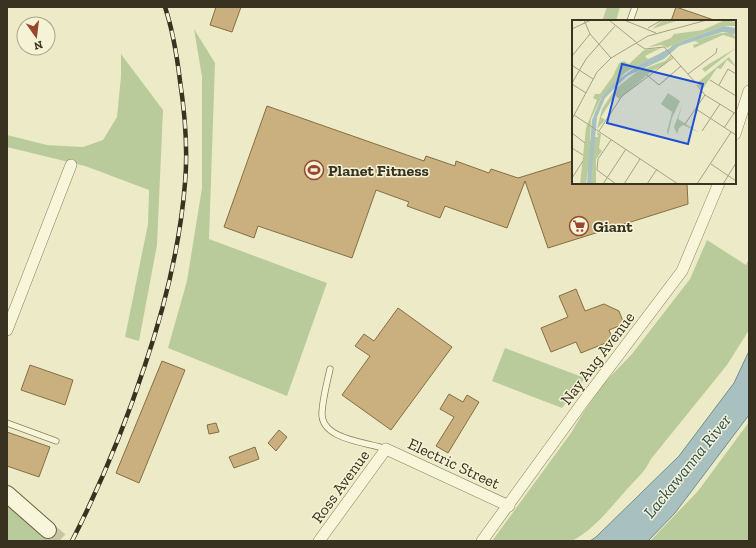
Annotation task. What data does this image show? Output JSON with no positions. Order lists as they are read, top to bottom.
{
  "streets": {
    "street": ["Nay Aug Avenue", "Electric Street", "Ross Avenue"]
  },
  "crossings": [
    ["Nay Aug Avenue", "Electric Street"],
    ["Electric Street", "Ross Avenue"]
  ],
  "water": ["Lackawanna River"],
  "places": {
    "sports": ["Planet Fitness"],
    "supermarket": ["Giant"]
  },
  "north": "bottom"
}
